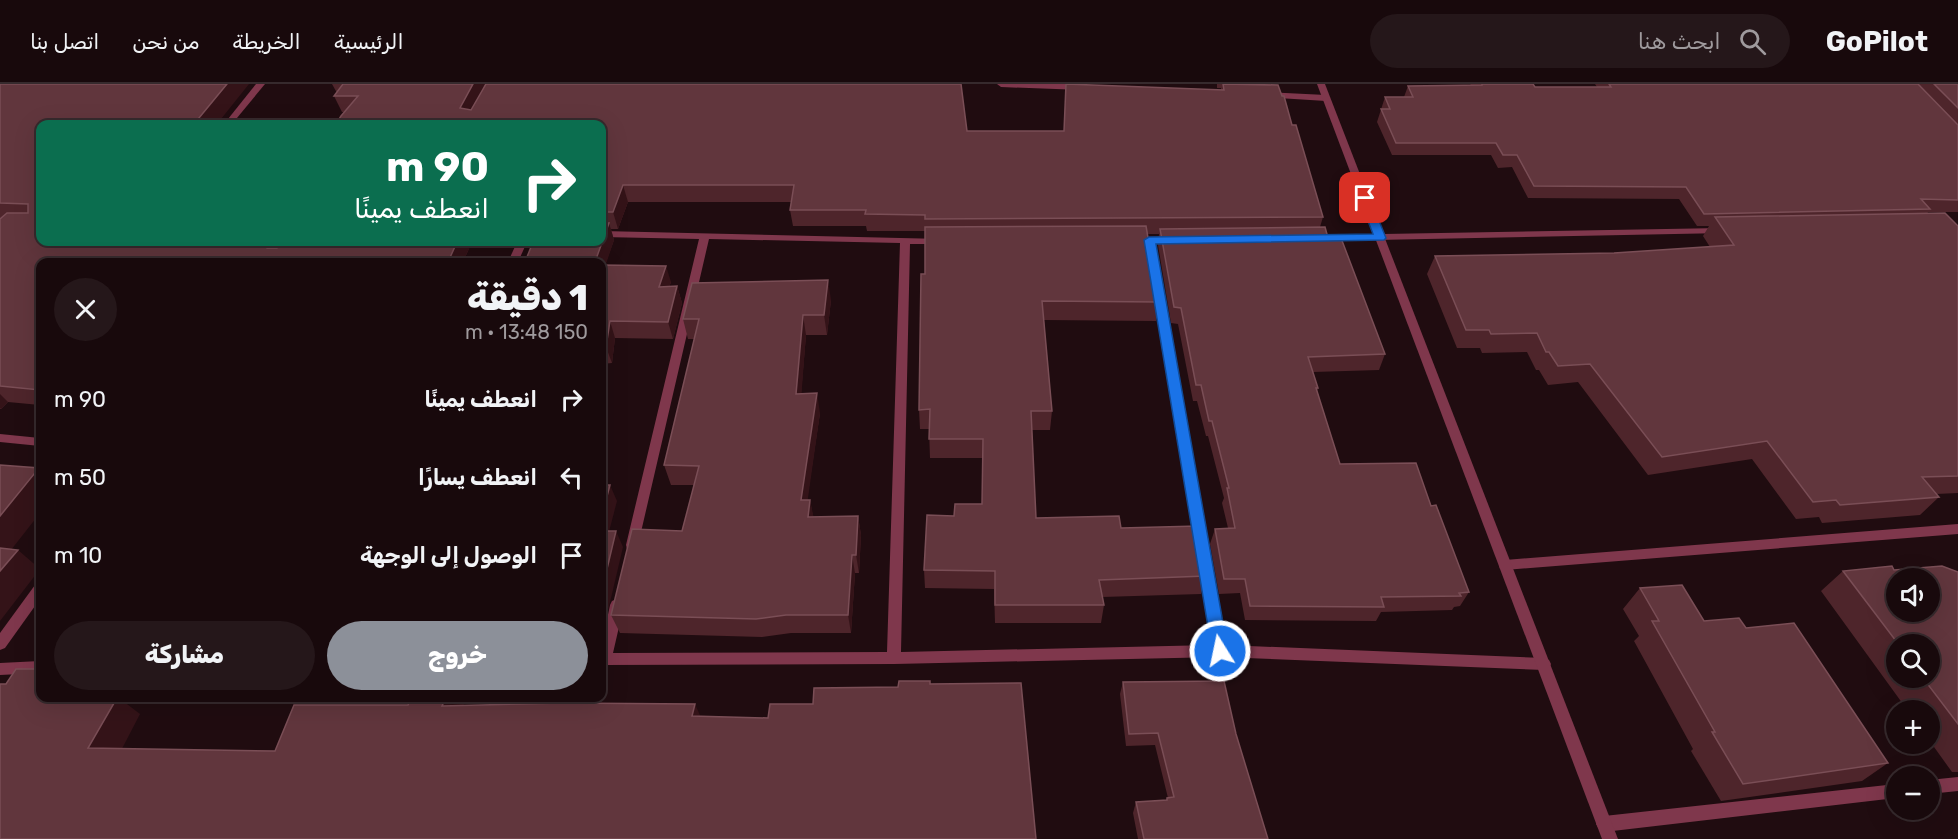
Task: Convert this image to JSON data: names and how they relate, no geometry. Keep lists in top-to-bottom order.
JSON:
{
  "page": {
    "header": "GoPilot",
    "search": "ابحث هنا",
    "nav": [
      "الرئيسية",
      "الخريطة",
      "من نحن",
      "اتصل بنا"
    ],
    "turn": ["90 m", "انعطف يمينًا"],
    "heading": ["1 دقيقة", "150 m · 13:48"],
    "list": [
      {
        "name": "انعطف يمينًا",
        "value": "90 m"
      },
      {
        "name": "انعطف يسارًا",
        "value": "50 m"
      },
      {
        "name": "الوصول إلى الوجهة",
        "value": "10 m"
      }
    ],
    "map_buttons": ["+", "−"],
    "buttons": ["خروج", "مشاركة"]
  }
}
